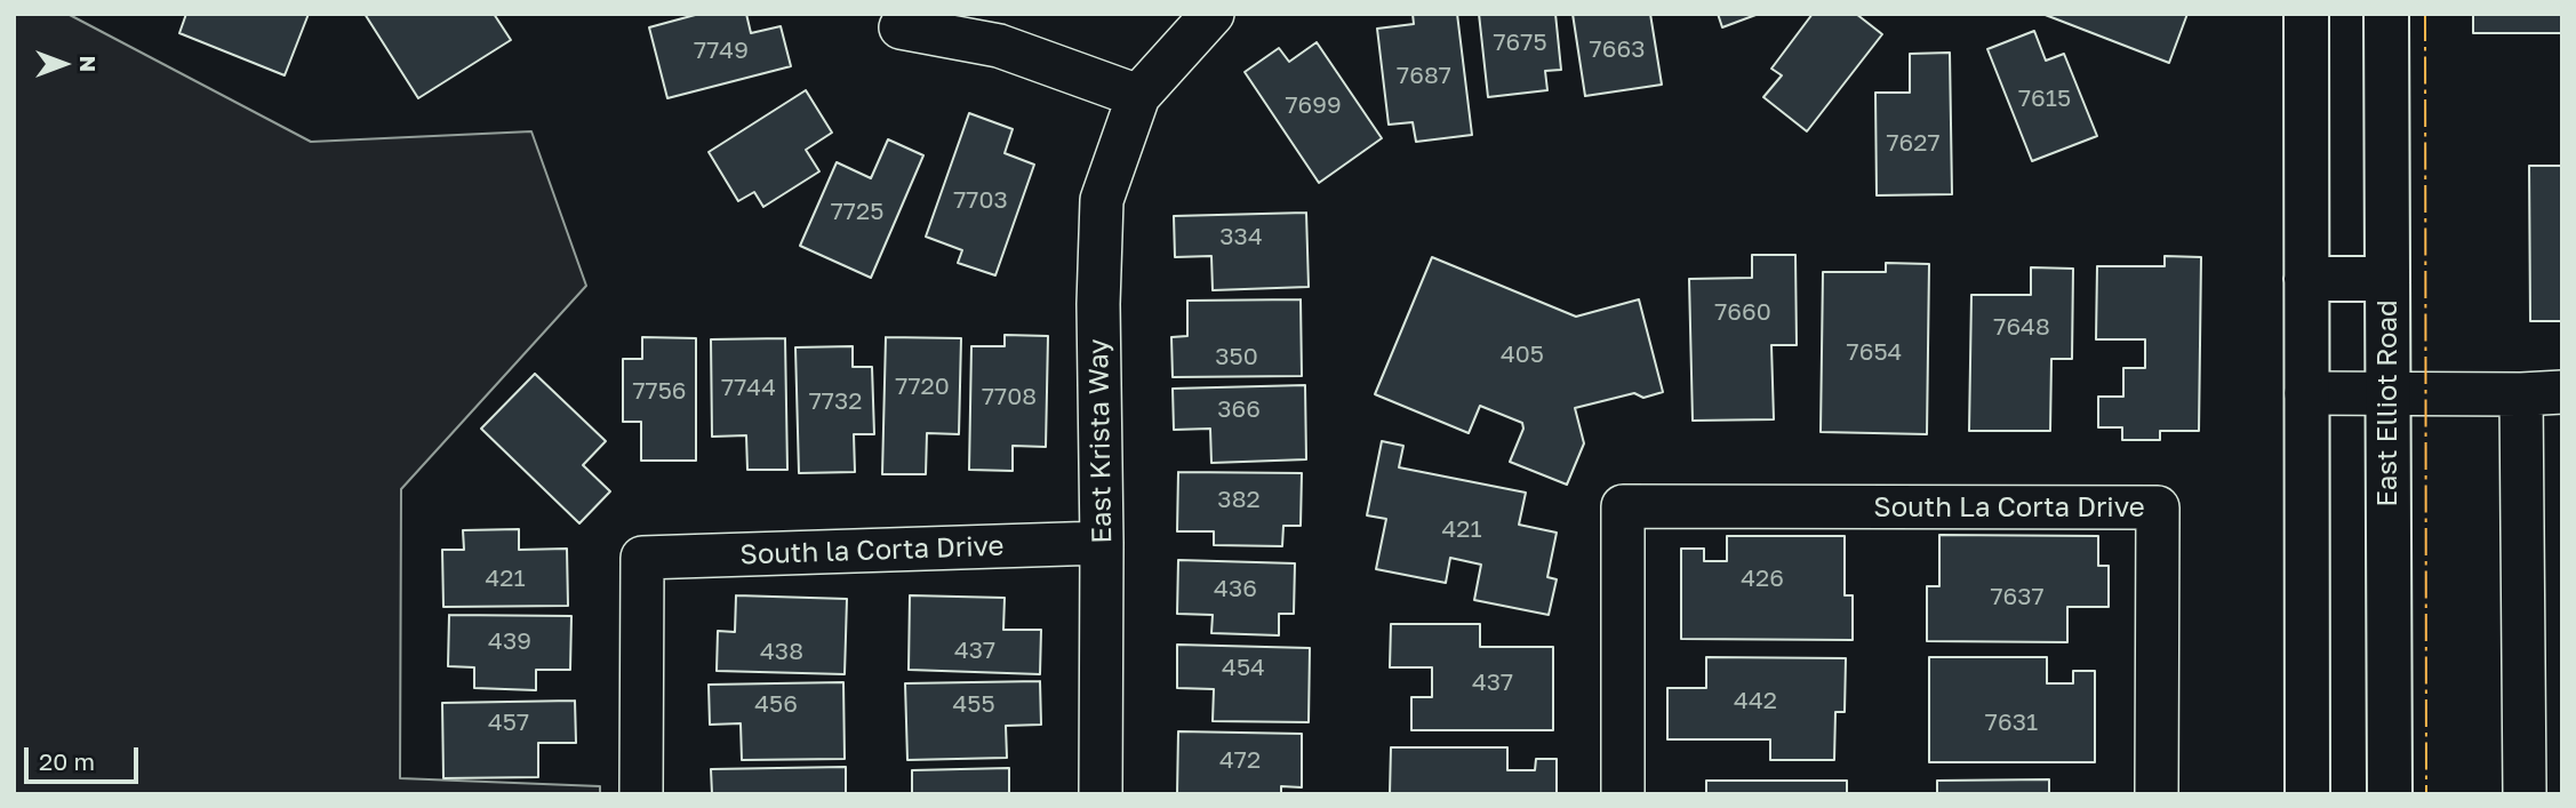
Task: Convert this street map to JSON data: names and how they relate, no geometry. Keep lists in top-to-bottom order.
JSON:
{
  "streets": {
    "main road": ["East Elliot Road"],
    "street": ["East Krista Way", "South La Corta Drive", "South la Corta Drive"]
  },
  "crossings": [
    ["East Krista Way", "South la Corta Drive"]
  ],
  "house_numbers": [
    "7675",
    "7663",
    "7749",
    "7687",
    "7615",
    "7699",
    "7627",
    "7703",
    "7725",
    "334",
    "7660",
    "7648",
    "7654",
    "405",
    "350",
    "7720",
    "7744",
    "7756",
    "7708",
    "7732",
    "366",
    "382",
    "421",
    "421",
    "426",
    "436",
    "7637",
    "439",
    "437",
    "438",
    "454",
    "437",
    "442",
    "456",
    "455",
    "457",
    "7631",
    "472"
  ],
  "scale_bar": "20 m",
  "north": "right"
}
